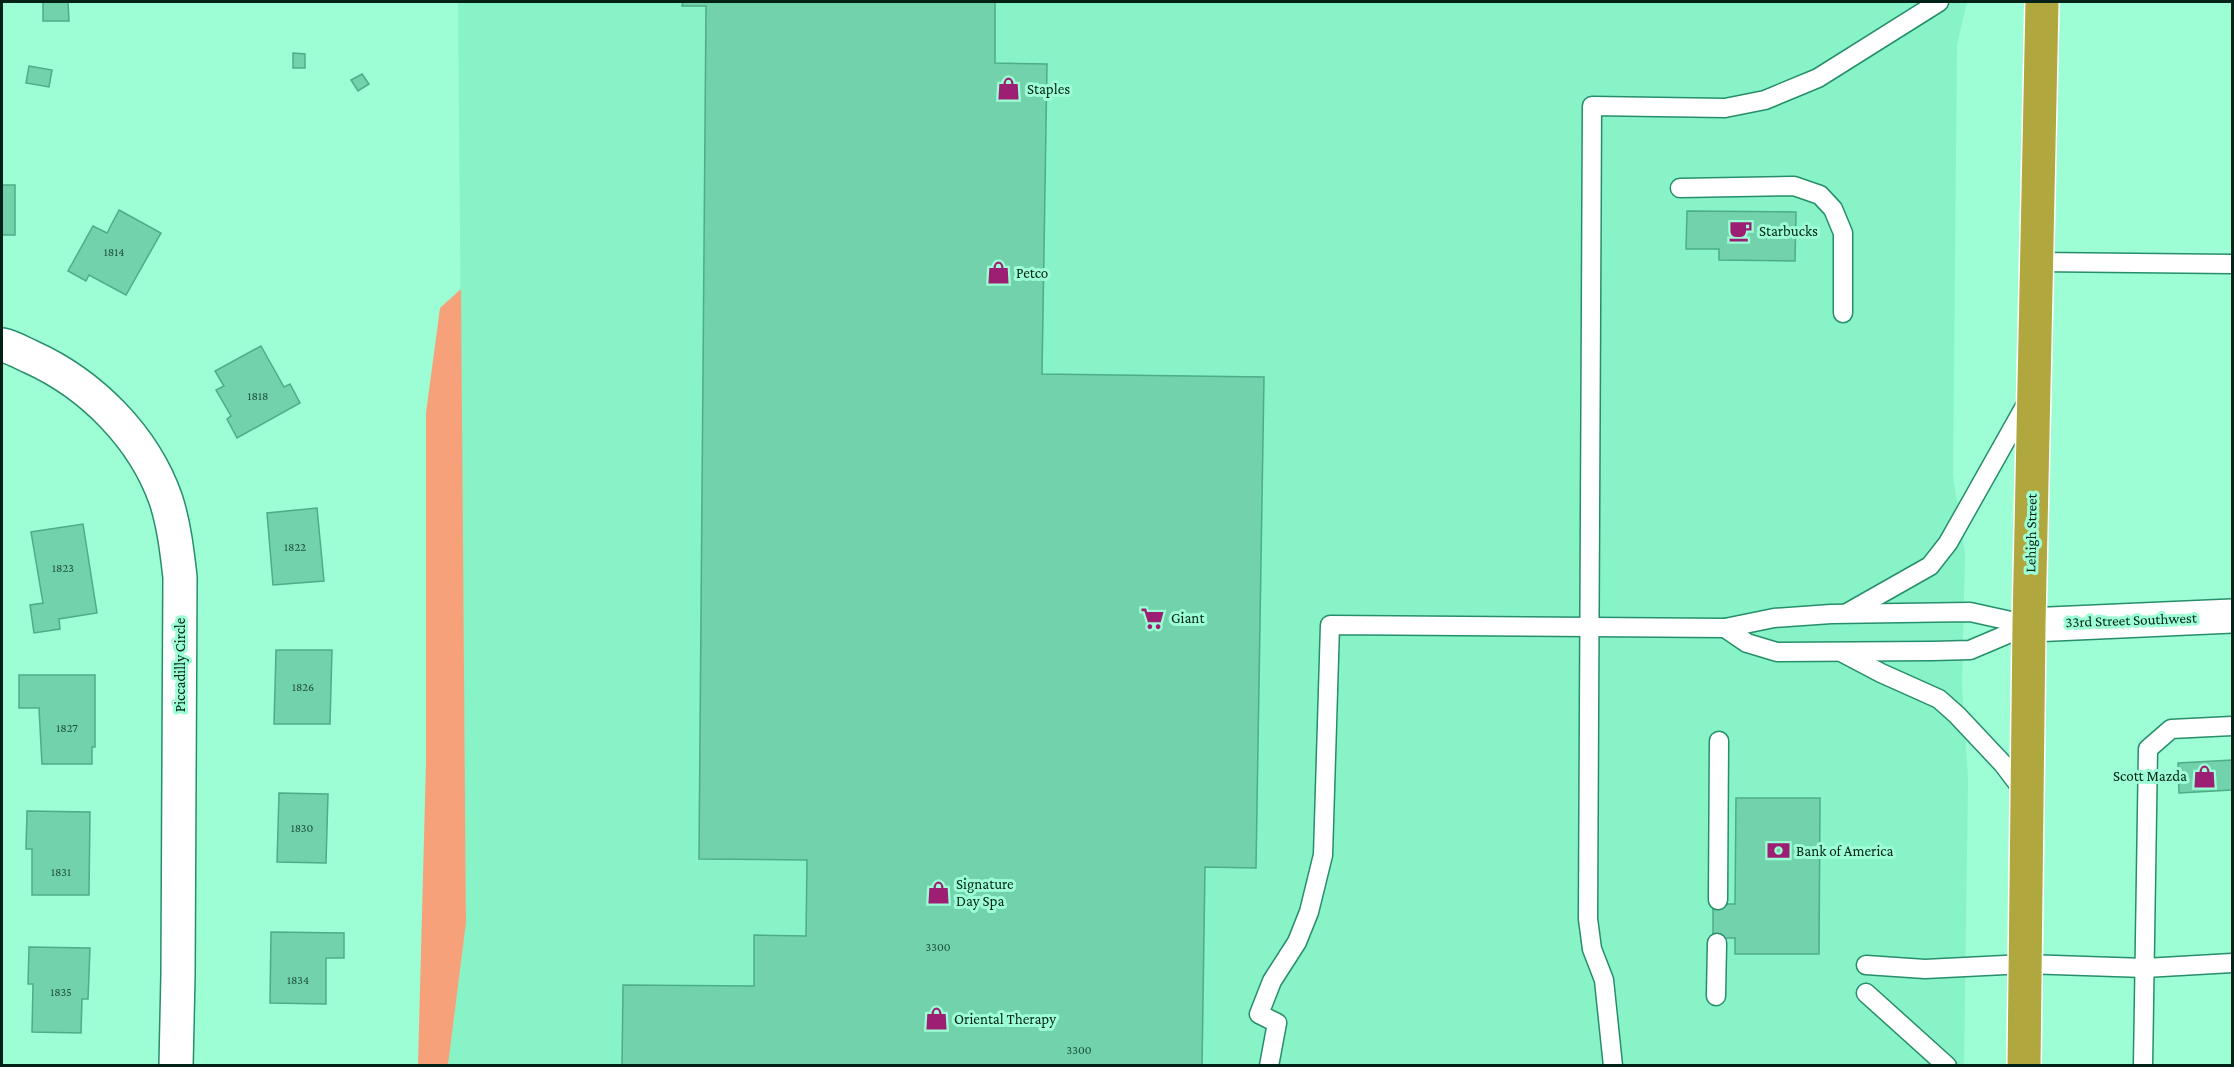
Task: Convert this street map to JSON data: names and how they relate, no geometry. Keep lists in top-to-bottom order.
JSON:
{
  "streets": {
    "highway": ["Lehigh Street"],
    "street": ["33rd Street Southwest", "Piccadilly Circle"]
  },
  "crossings": [
    ["Lehigh Street", "33rd Street Southwest"]
  ],
  "places": {
    "shop": [
      "Staples",
      "Petco",
      "Scott Mazda",
      "Signature Day Spa",
      "Oriental Therapy"
    ],
    "cafe": ["Starbucks"],
    "supermarket": ["Giant"],
    "bank": ["Bank of America"]
  },
  "house_numbers": [
    "1814",
    "1818",
    "1822",
    "1823",
    "1826",
    "1827",
    "1830",
    "1831",
    "3300",
    "1834",
    "1835",
    "3300"
  ]
}
